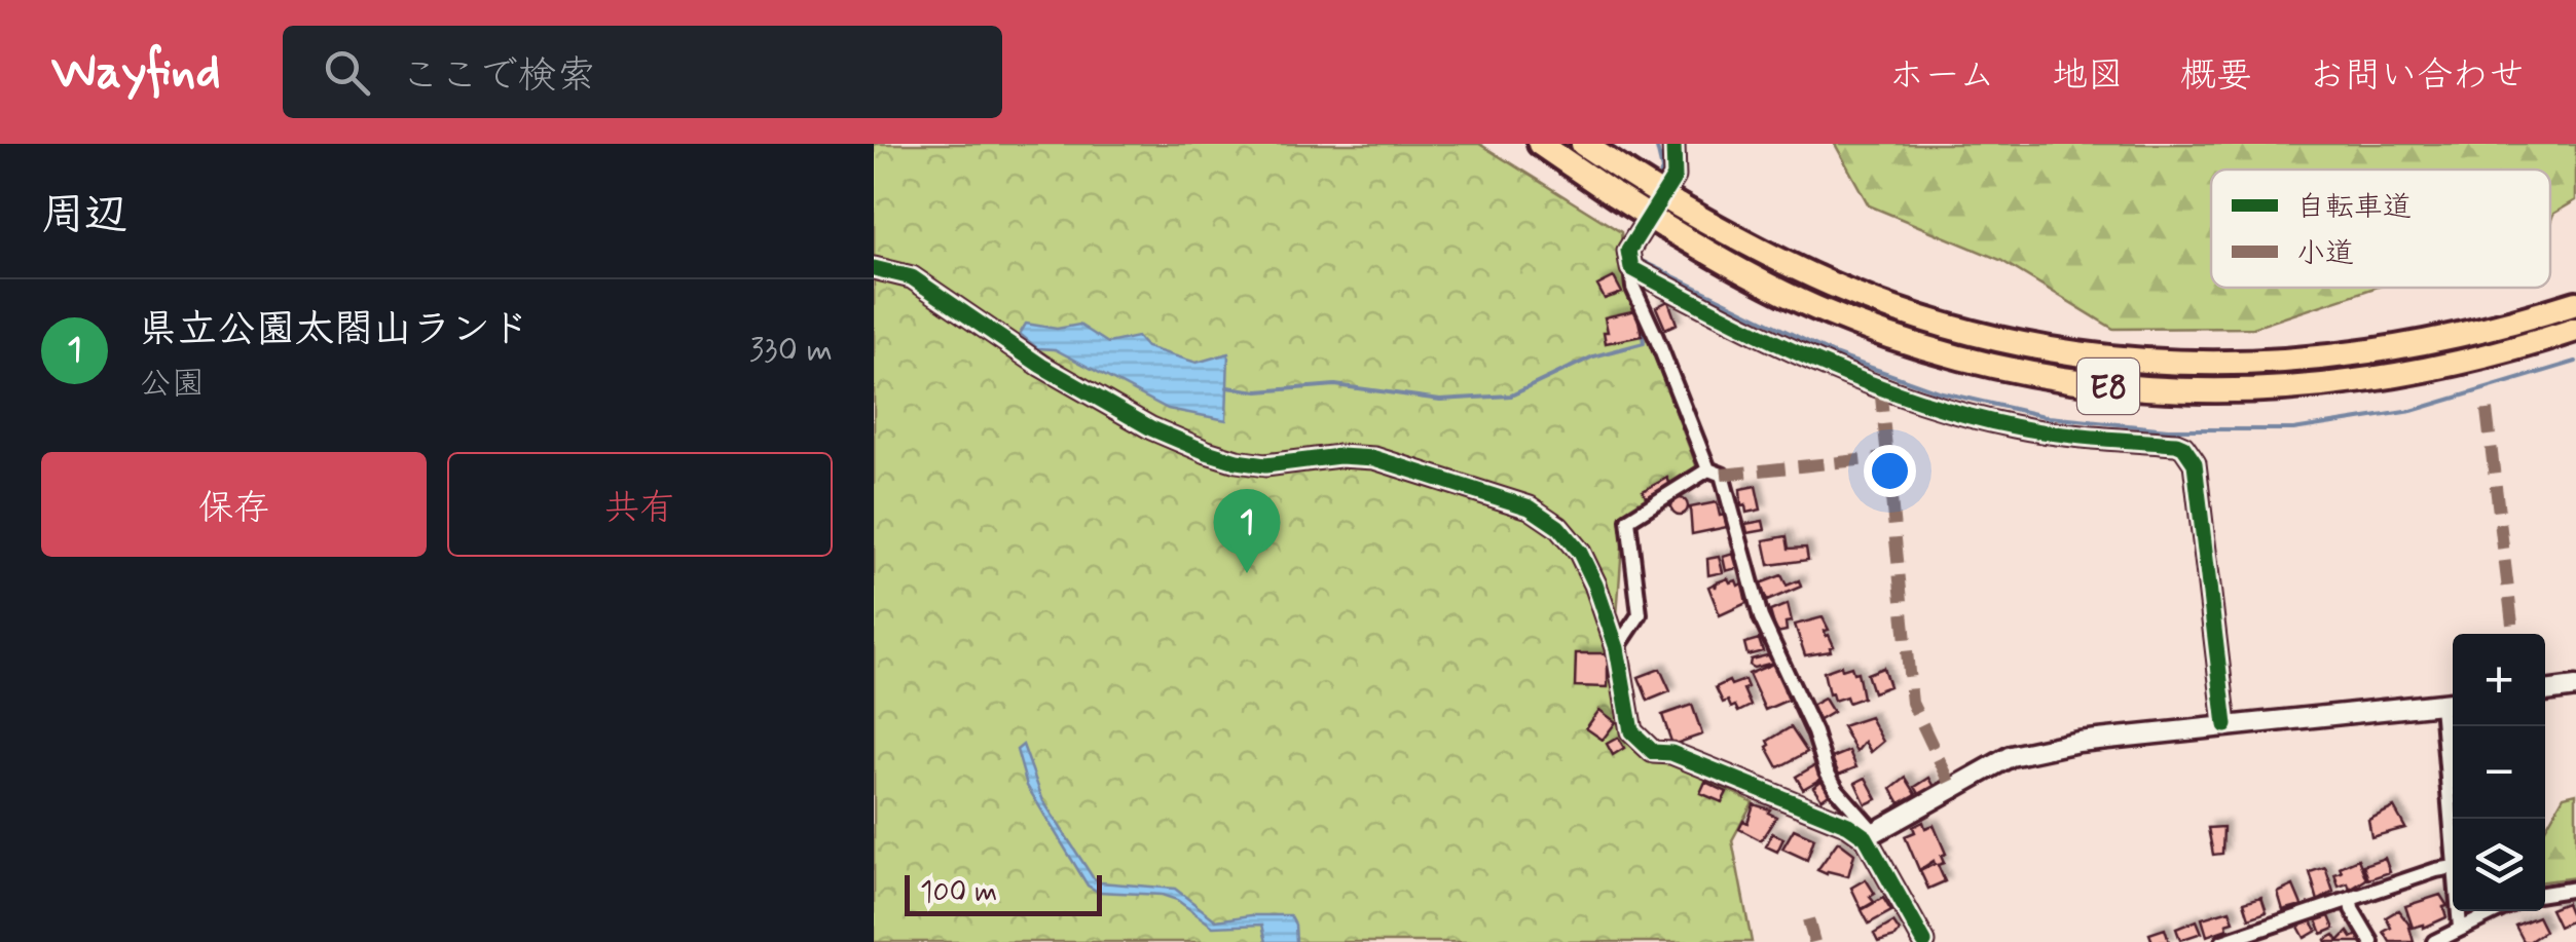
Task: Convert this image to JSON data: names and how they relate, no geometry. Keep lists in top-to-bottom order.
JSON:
{
  "streets": {
    "highway": ["E8"]
  },
  "legend": ["自転車道", "小道"],
  "scale_bar": "100 m",
  "page": {
    "header": "Wayfind",
    "search": "ここで検索",
    "nav": [
      "ホーム",
      "地図",
      "概要",
      "お問い合わせ"
    ],
    "heading": "周辺",
    "list": [
      {
        "mark": "1",
        "name": "県立公園太閤山ランド",
        "note": "公園",
        "value": "330 m"
      }
    ],
    "buttons": ["保存", "共有"],
    "pins": "1",
    "map_buttons": ["+", "−"],
    "scale": "100 m"
  }
}
